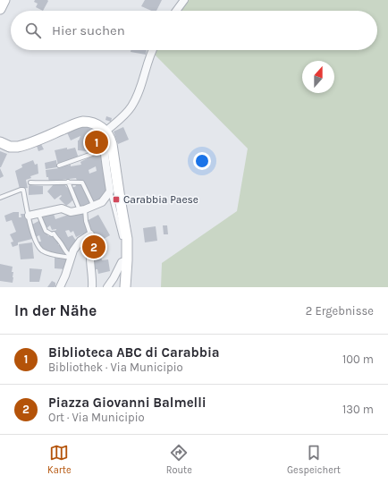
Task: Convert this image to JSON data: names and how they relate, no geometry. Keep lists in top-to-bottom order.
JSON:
{
  "places": {
    "transit": ["Carabbia Paese"]
  },
  "north": "top",
  "page": {
    "search": "Hier suchen",
    "pins": ["1", "2"],
    "heading": ["In der Nähe", "2 Ergebnisse"],
    "list": [
      {
        "mark": "1",
        "name": "Biblioteca ABC di Carabbia",
        "note": "Bibliothek · Via Municipio",
        "value": "100 m"
      },
      {
        "mark": "2",
        "name": "Piazza Giovanni Balmelli",
        "note": "Ort · Via Municipio",
        "value": "130 m"
      }
    ],
    "nav": ["Karte", "Route", "Gespeichert"]
  }
}
